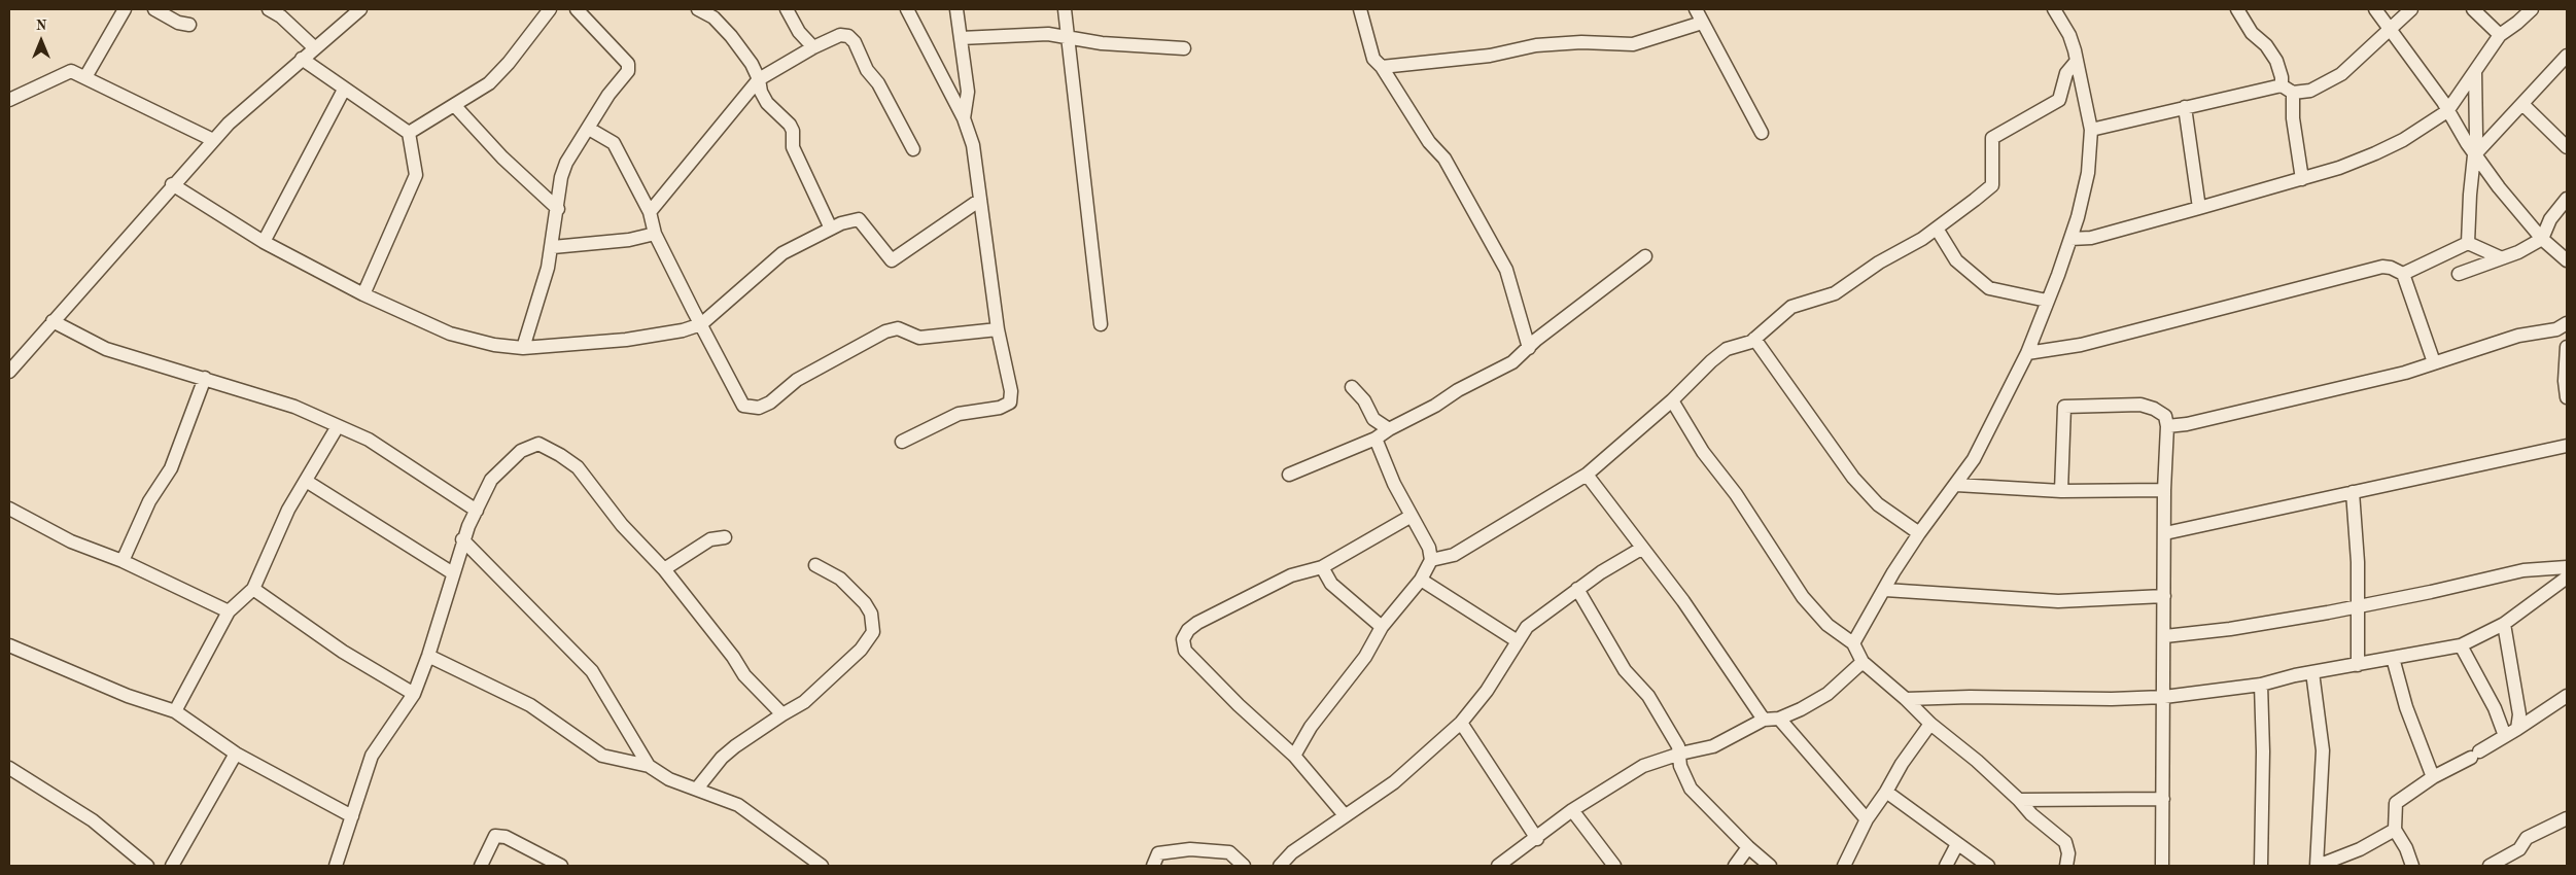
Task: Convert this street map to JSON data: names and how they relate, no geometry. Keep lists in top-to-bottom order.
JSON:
{
  "north": "top"
}
